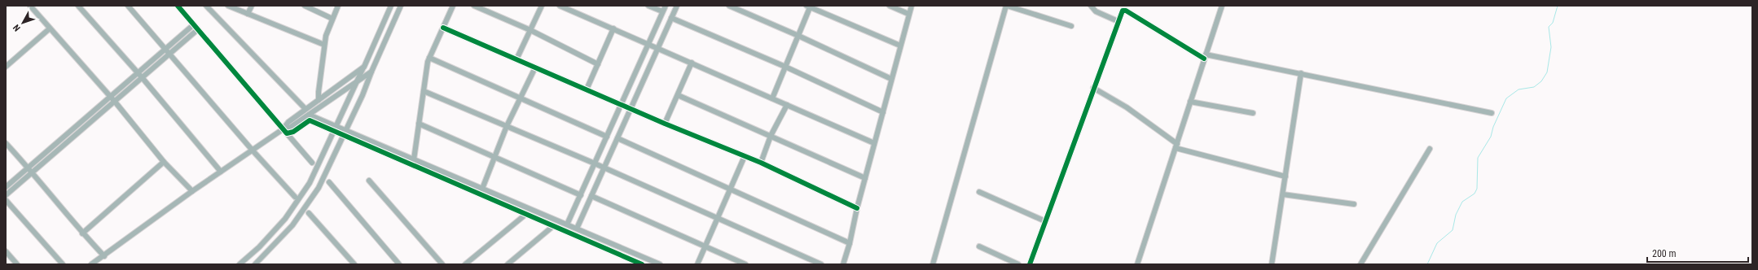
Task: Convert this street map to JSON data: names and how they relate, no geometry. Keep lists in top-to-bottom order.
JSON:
{
  "scale_bar": "200 m",
  "north": "bottom left"
}
